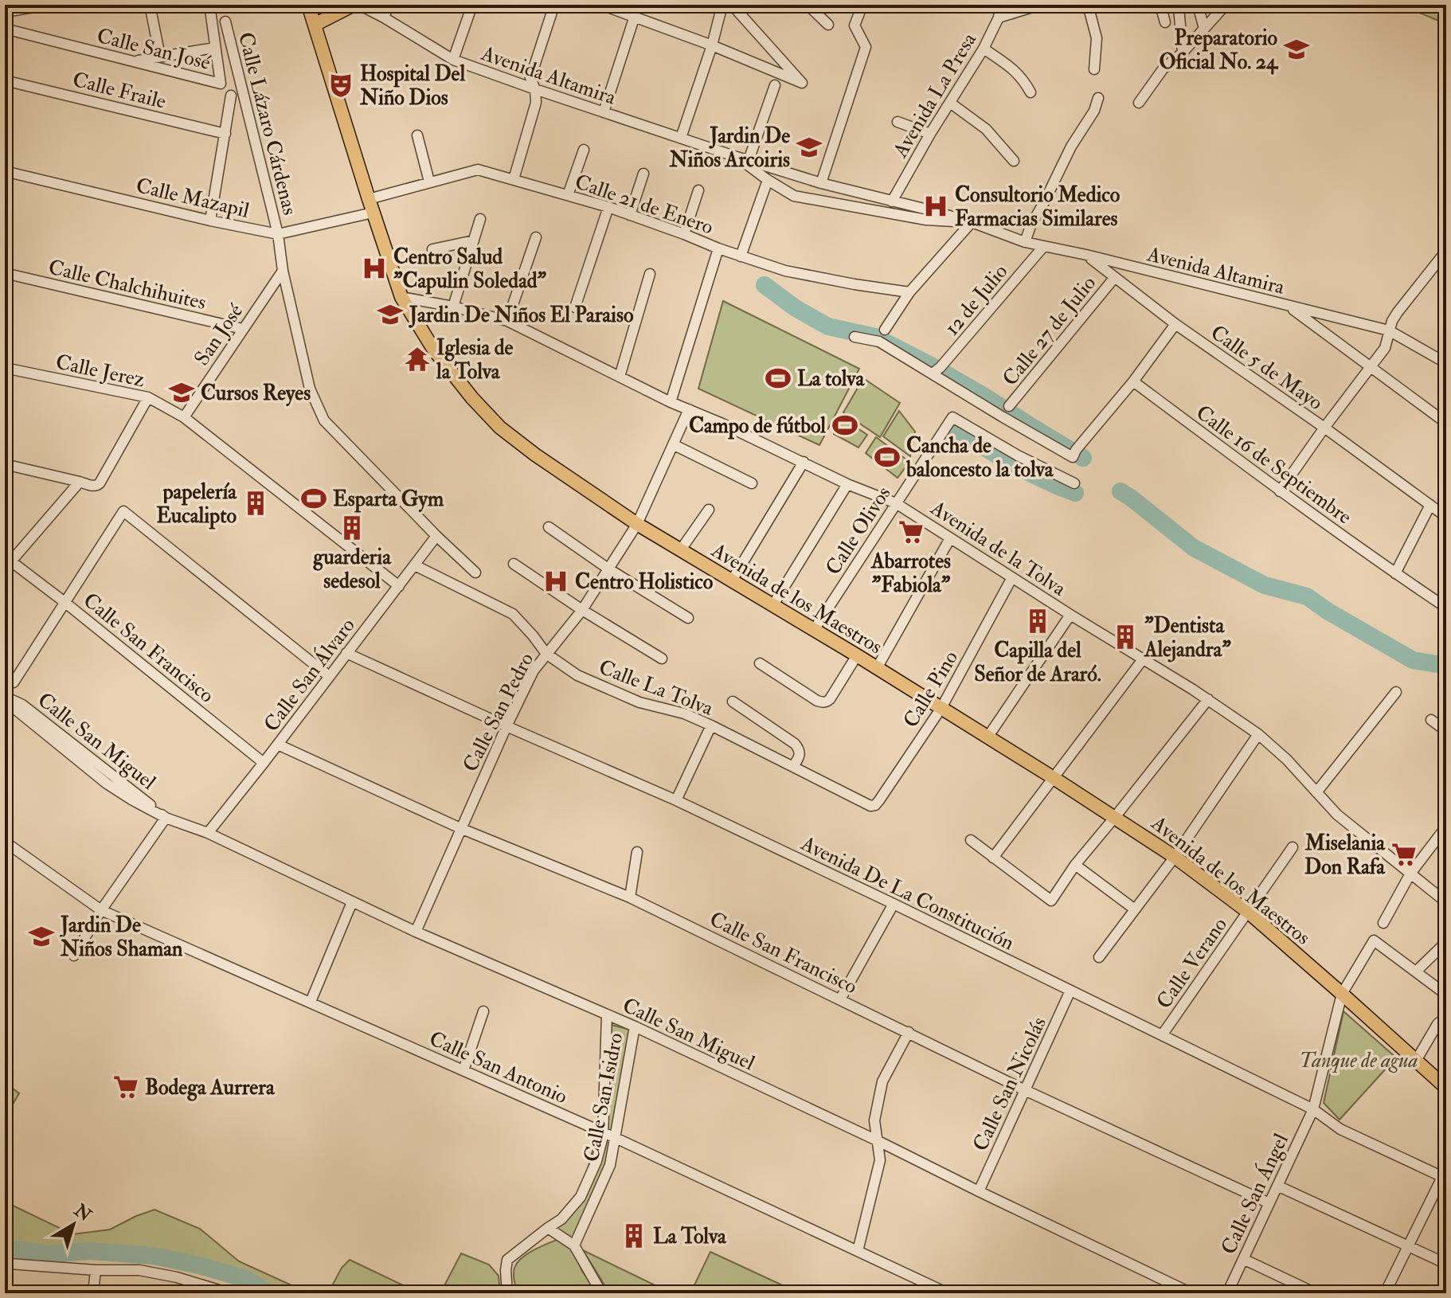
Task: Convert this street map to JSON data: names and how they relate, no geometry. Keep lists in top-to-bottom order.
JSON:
{
  "streets": {
    "main road": ["Avenida de los Maestros"],
    "street": [
      "Calle San José",
      "Avenida Altamira",
      "Calle Fraile",
      "Avenida La Presa",
      "Calle Lázaro Cárdenas",
      "Calle Mazapil",
      "Calle 21 de Enero",
      "Calle Chalchihuites",
      "12 de Julio",
      "Calle 27 de Julio",
      "San José",
      "Calle 5 de Mayo",
      "Calle Jerez",
      "Calle 16 de Septiembre",
      "Calle Olivos",
      "Avenida de la Tolva",
      "Calle San Francisco",
      "Calle San Álvaro",
      "Calle La Tolva",
      "Calle Pino",
      "Calle San Pedro",
      "Calle San Miguel",
      "Avenida De La Constitución",
      "Calle Verano",
      "Calle San Antonio",
      "Calle San Nicolás",
      "Calle San Isidro",
      "Calle San Ángel"
    ]
  },
  "crossings": [
    ["Calle San José", "Calle Lázaro Cárdenas"],
    ["Avenida Altamira", "Avenida La Presa"],
    ["Avenida Altamira", "12 de Julio"],
    ["Avenida Altamira", "Calle 5 de Mayo"],
    ["Calle Lázaro Cárdenas", "Calle Mazapil"],
    ["Calle Lázaro Cárdenas", "San José"],
    ["Calle Lázaro Cárdenas", "Calle San Álvaro"],
    ["Calle Mazapil", "Avenida de los Maestros"],
    ["Calle 21 de Enero", "Avenida de los Maestros"],
    ["Calle Chalchihuites", "San José"],
    ["Calle 27 de Julio", "Calle 5 de Mayo"],
    ["San José", "Calle Jerez"],
    ["Calle Jerez", "Calle San Álvaro"],
    ["Calle Olivos", "Avenida de la Tolva"],
    ["Calle Olivos", "Avenida de los Maestros"],
    ["Avenida de la Tolva", "Avenida de los Maestros"],
    ["Avenida de la Tolva", "Calle Pino"],
    ["Avenida de la Tolva", "Calle San Pedro"],
    ["Avenida de los Maestros", "Calle Pino"],
    ["Avenida de los Maestros", "Calle San Pedro"],
    ["Avenida de los Maestros", "Calle Verano"],
    ["Avenida de los Maestros", "Calle San Ángel"],
    ["Calle San Francisco", "Calle San Álvaro"],
    ["Calle San Francisco", "Calle San Pedro"],
    ["Calle San Francisco", "Calle San Nicolás"],
    ["Calle San Francisco", "Calle San Ángel"],
    ["Calle San Álvaro", "Calle La Tolva"],
    ["Calle San Álvaro", "Calle San Miguel"],
    ["Calle San Álvaro", "Avenida De La Constitución"],
    ["Calle La Tolva", "Calle Pino"],
    ["Calle La Tolva", "Calle San Pedro"],
    ["Calle San Pedro", "Calle San Miguel"],
    ["Calle San Pedro", "Avenida De La Constitución"],
    ["Calle San Miguel", "Calle San Nicolás"],
    ["Calle San Miguel", "Calle San Isidro"],
    ["Avenida De La Constitución", "Calle Verano"],
    ["Avenida De La Constitución", "Calle San Nicolás"],
    ["Avenida De La Constitución", "Calle San Ángel"],
    ["Calle San Antonio", "Calle San Isidro"]
  ],
  "parks": ["Tanque de agua"],
  "places": {
    "school or university": [
      "Preparatorio Oficial No. 24",
      "Jardin De Niños Arcoiris",
      "Jardin De Niños El Paraiso",
      "Cursos Reyes",
      "Jardin De Niños Shaman"
    ],
    "theatre": ["Hospital Del Niño Dios"],
    "hospital": ["Consultorio Medico Farmacias Similares", "Centro Salud \"Capulin Soledad\"", "Centro Holistico"],
    "temple": ["Iglesia de la Tolva"],
    "sports": [
      "La tolva",
      "Campo de fútbol",
      "Cancha de baloncesto la tolva",
      "Esparta Gym"
    ],
    "building": [
      "papelería Eucalipto",
      "guarderia sedesol",
      "Capilla del Señor de Araró.",
      "\"Dentista Alejandra\"",
      "La Tolva"
    ],
    "supermarket": ["Abarrotes \"Fabiola\"", "Miselania Don Rafa", "Bodega Aurrera"]
  },
  "north": "top right"
}
